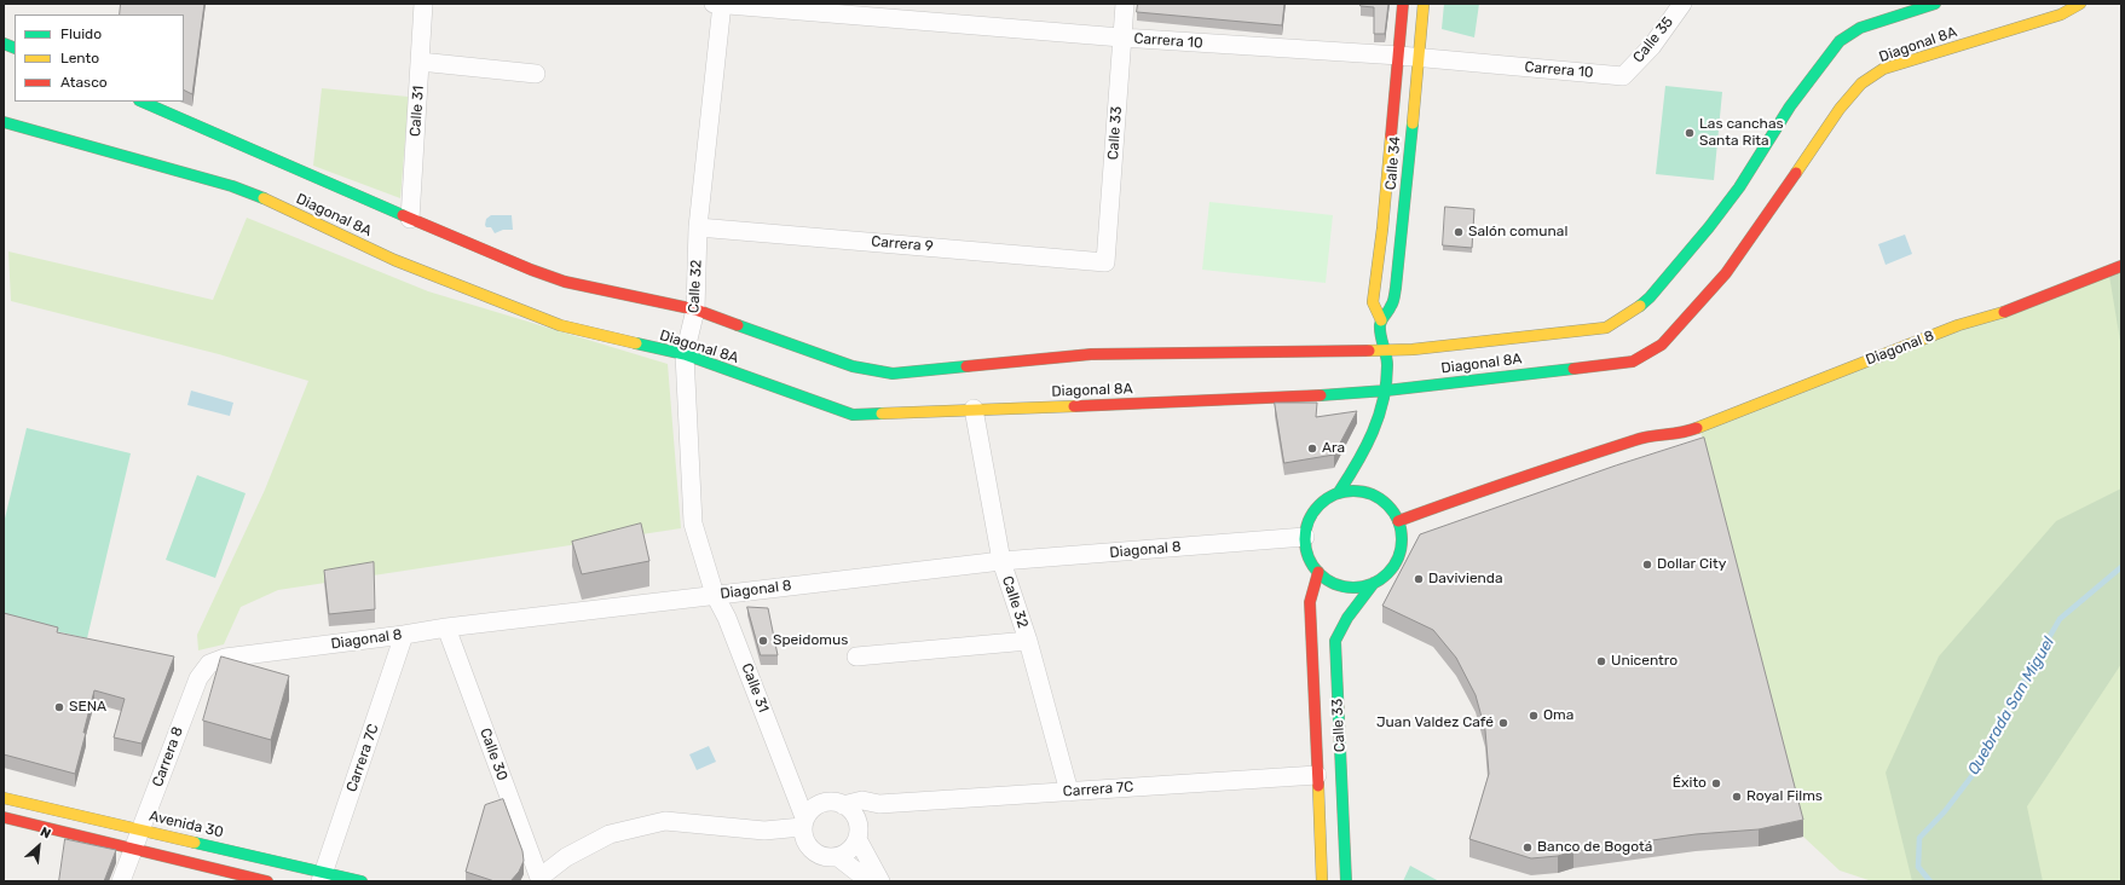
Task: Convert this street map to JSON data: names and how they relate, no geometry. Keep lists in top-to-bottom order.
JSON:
{
  "streets": {
    "street": [
      "Calle 35",
      "Carrera 10",
      "Diagonal 8A",
      "Calle 31",
      "Calle 33",
      "Calle 34",
      "Carrera 9",
      "Calle 32",
      "Diagonal 8",
      "Calle 30",
      "Carrera 8",
      "Carrera 7C",
      "Avenida 30"
    ]
  },
  "crossings": [
    ["Calle 35", "Carrera 10"],
    ["Carrera 10", "Calle 33"],
    ["Carrera 10", "Calle 34"],
    ["Carrera 10", "Calle 32"],
    ["Diagonal 8A", "Calle 31"],
    ["Diagonal 8A", "Calle 34"],
    ["Diagonal 8A", "Calle 32"],
    ["Calle 31", "Calle 32"],
    ["Calle 31", "Diagonal 8"],
    ["Calle 31", "Carrera 7C"],
    ["Calle 33", "Calle 34"],
    ["Calle 33", "Carrera 9"],
    ["Calle 33", "Diagonal 8"],
    ["Calle 33", "Carrera 7C"],
    ["Calle 34", "Diagonal 8"],
    ["Carrera 9", "Calle 32"],
    ["Calle 32", "Diagonal 8"],
    ["Calle 32", "Carrera 7C"],
    ["Diagonal 8", "Calle 30"],
    ["Diagonal 8", "Carrera 8"],
    ["Diagonal 8", "Carrera 7C"],
    ["Carrera 8", "Avenida 30"],
    ["Carrera 7C", "Avenida 30"]
  ],
  "water": ["Quebrada San Miguel"],
  "places": [
    "Las canchas Santa Rita",
    "Salón comunal",
    "Ara",
    "Dollar City",
    "Davivienda",
    "Speidomus",
    "Unicentro",
    "SENA",
    "Oma",
    "Juan Valdez Café",
    "Éxito",
    "Royal Films",
    "Banco de Bogotá"
  ],
  "legend": ["Fluido", "Lento", "Atasco"],
  "north": "top right"
}
